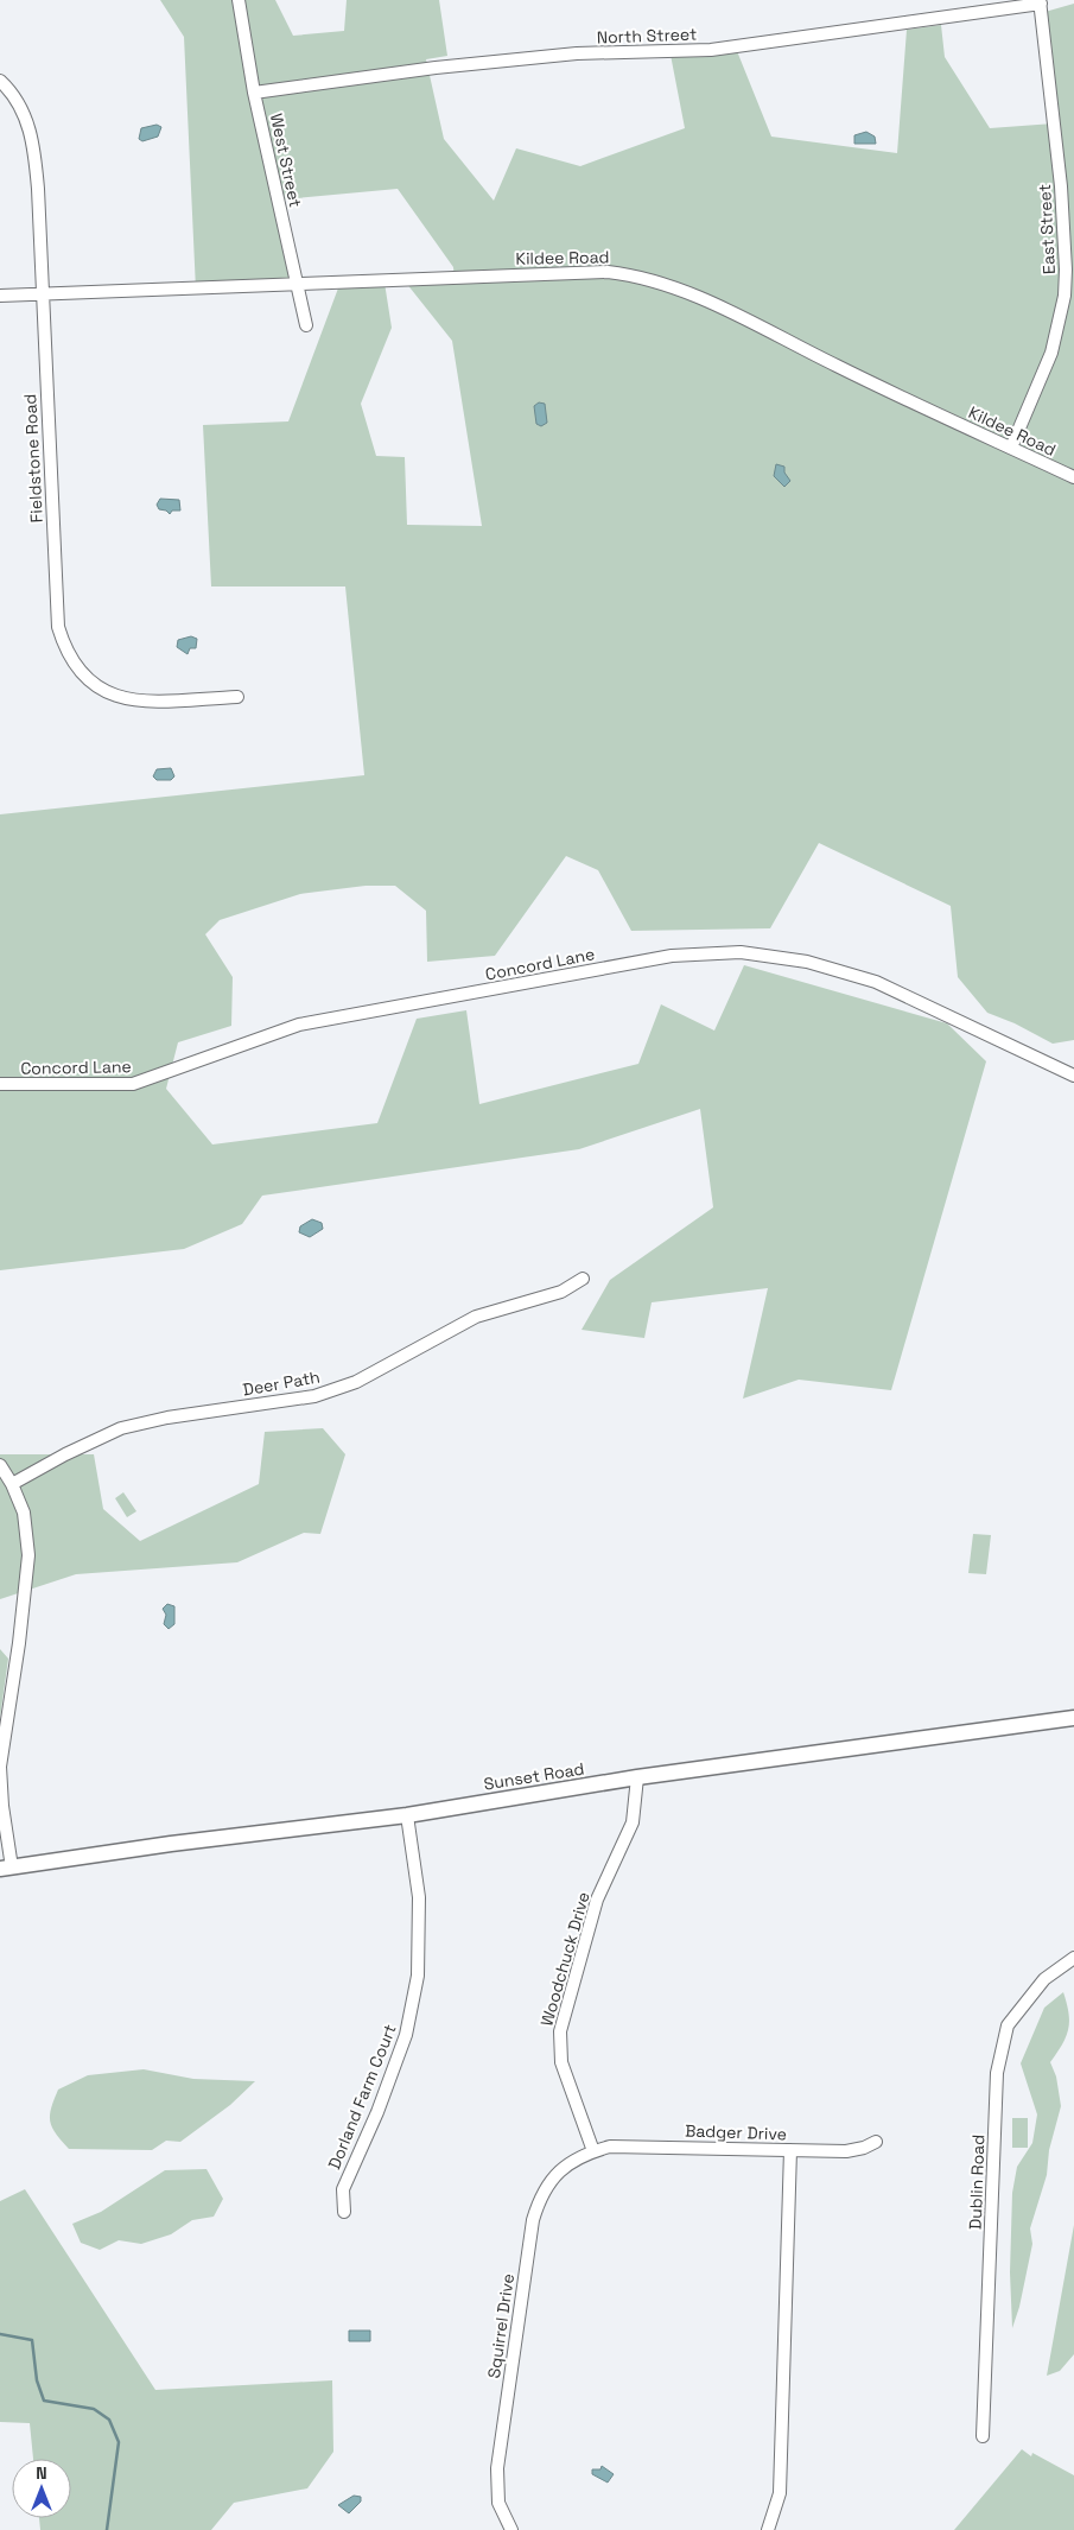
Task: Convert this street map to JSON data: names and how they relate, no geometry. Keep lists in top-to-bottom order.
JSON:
{
  "streets": {
    "street": [
      "North Street",
      "West Street",
      "East Street",
      "Kildee Road",
      "Fieldstone Road",
      "Concord Lane",
      "Deer Path",
      "Sunset Road",
      "Woodchuck Drive",
      "Dorland Farm Court",
      "Badger Drive",
      "Dublin Road",
      "Squirrel Drive"
    ]
  },
  "crossings": [
    ["North Street", "West Street"],
    ["North Street", "East Street"],
    ["West Street", "Kildee Road"],
    ["East Street", "Kildee Road"],
    ["Kildee Road", "Fieldstone Road"],
    ["Sunset Road", "Woodchuck Drive"],
    ["Sunset Road", "Dorland Farm Court"],
    ["Woodchuck Drive", "Badger Drive"],
    ["Woodchuck Drive", "Squirrel Drive"],
    ["Badger Drive", "Squirrel Drive"]
  ],
  "north": "top"
}
